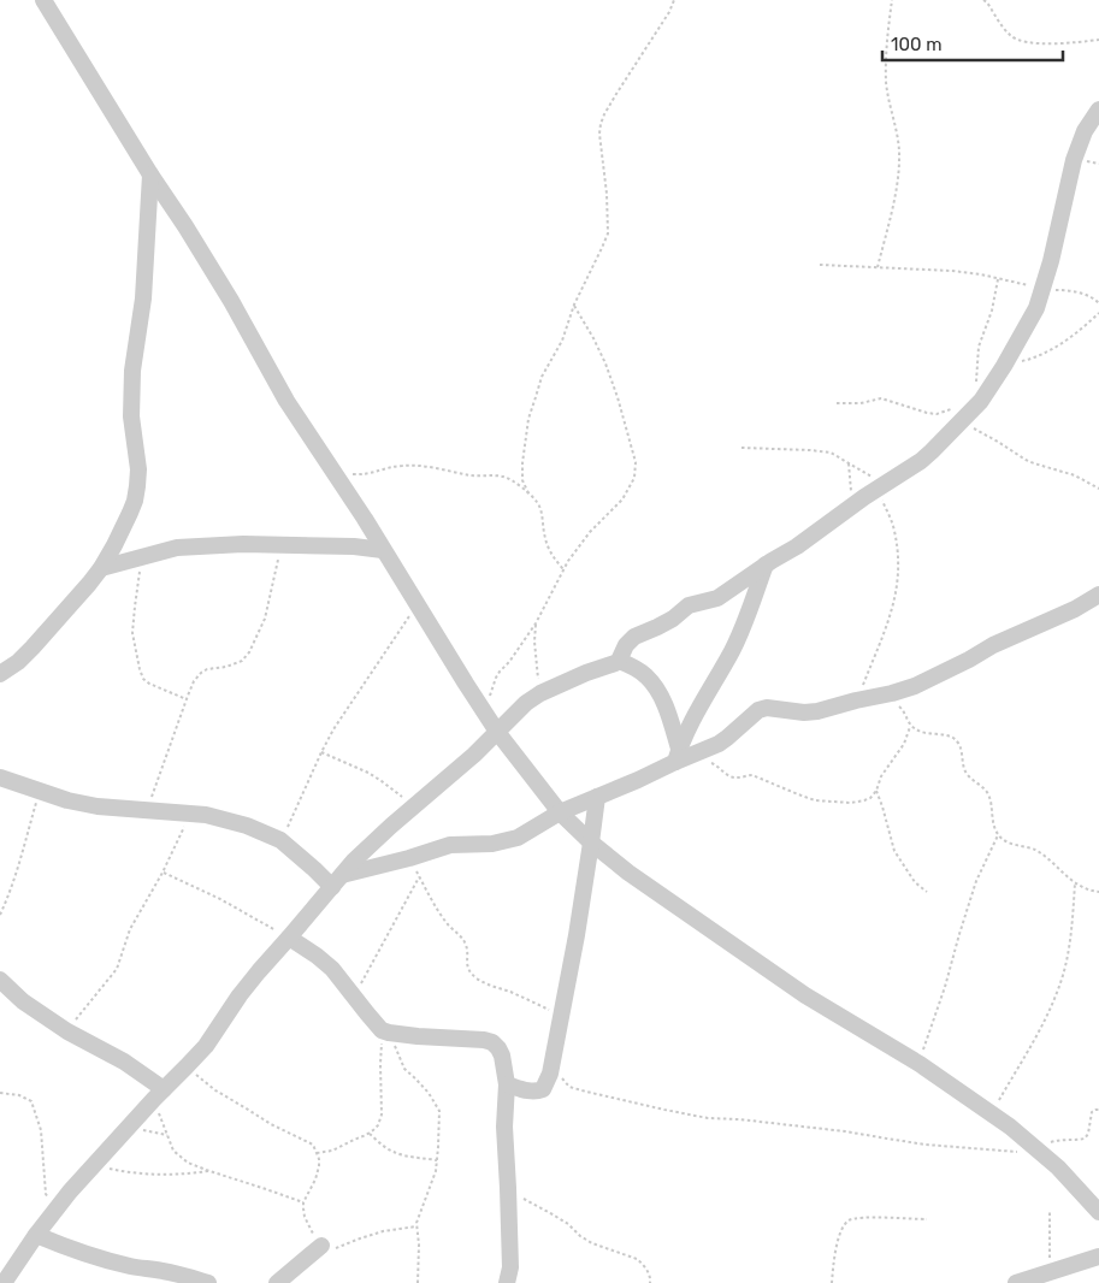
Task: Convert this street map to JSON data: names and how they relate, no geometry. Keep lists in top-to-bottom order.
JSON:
{
  "scale_bar": "100 m"
}
